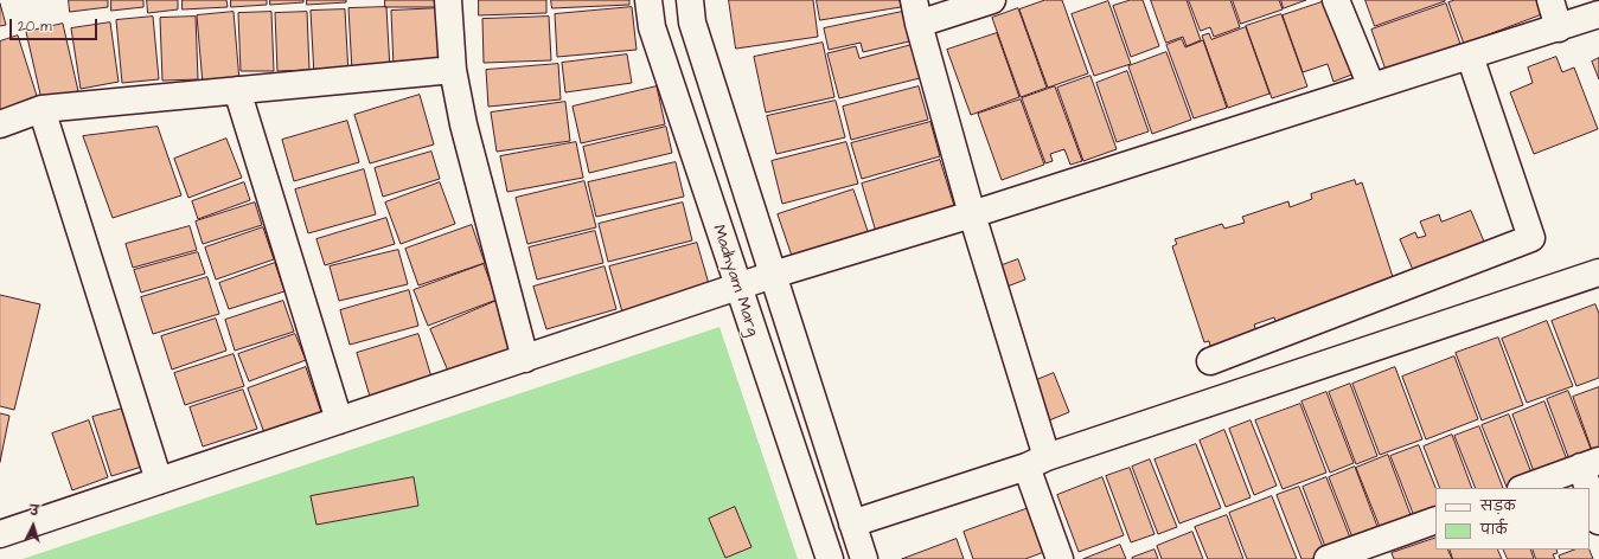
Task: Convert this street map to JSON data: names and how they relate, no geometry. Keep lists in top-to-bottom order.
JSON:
{
  "streets": {
    "street": ["Madhyam Marg"]
  },
  "legend": ["सड़क", "पार्क"],
  "scale_bar": "20 m",
  "north": "top"
}
